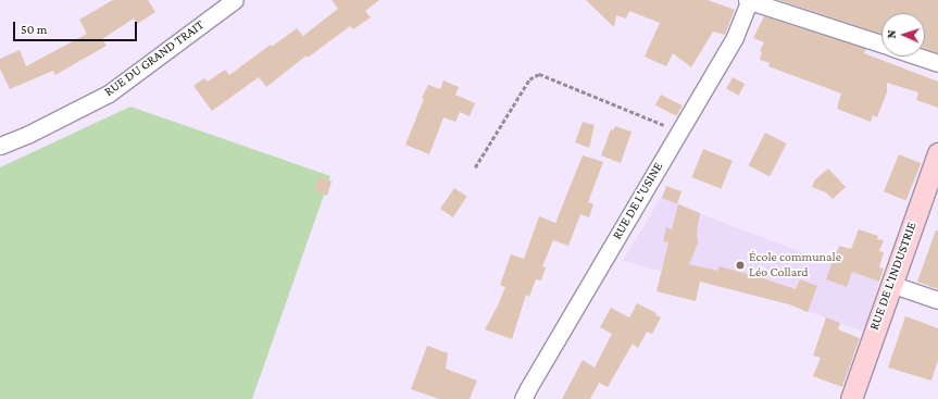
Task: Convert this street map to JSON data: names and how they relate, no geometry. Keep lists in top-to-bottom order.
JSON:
{
  "streets": {
    "main road": ["RUE DE L'INDUSTRIE"],
    "street": ["RUE DU GRAND TRAIT", "RUE DE L'USINE"]
  },
  "places": ["École communale Léo Collard"],
  "scale_bar": "50 m",
  "north": "left"
}
